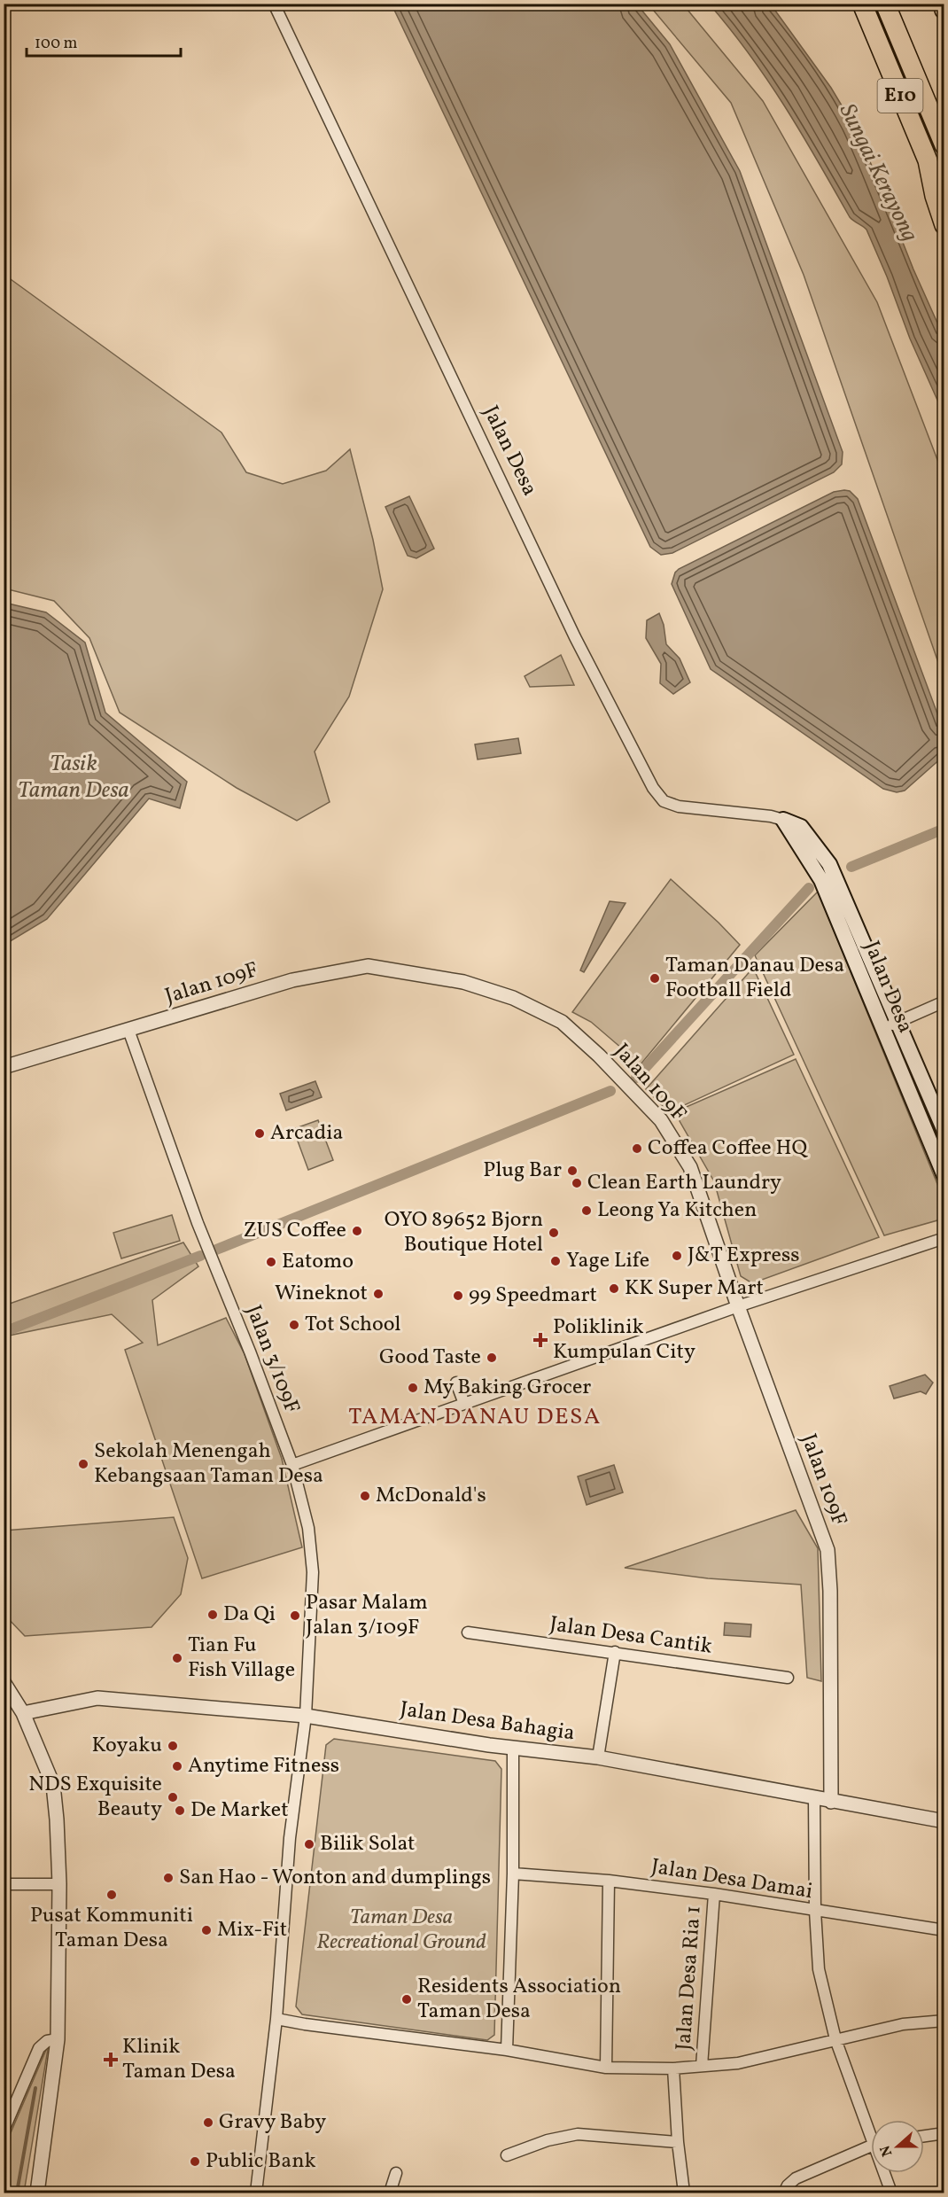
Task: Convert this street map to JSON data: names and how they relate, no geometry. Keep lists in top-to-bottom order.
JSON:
{
  "streets": {
    "highway": ["E10"],
    "main road": ["Jalan Desa"],
    "street": [
      "Jalan 109F",
      "Jalan 3/109F",
      "Jalan Desa Cantik",
      "Jalan Desa Bahagia",
      "Jalan Desa Damai",
      "Jalan Desa Ria 1"
    ]
  },
  "crossings": [
    ["Jalan 109F", "Jalan 3/109F"],
    ["Jalan 109F", "Jalan Desa Bahagia"],
    ["Jalan 3/109F", "Jalan Desa Bahagia"],
    ["Jalan Desa Damai", "Jalan Desa Ria 1"]
  ],
  "districts": ["TAMAN DANAU DESA"],
  "water": ["Sungai Kerayong", "Tasik Taman Desa"],
  "parks": ["Taman Desa Recreational Ground"],
  "places": {
    "other": [
      "Taman Danau Desa Football Field",
      "Arcadia",
      "Coffea Coffee HQ",
      "Plug Bar",
      "Clean Earth Laundry",
      "Leong Ya Kitchen",
      "ZUS Coffee",
      "OYO 89652 Bjorn Boutique Hotel",
      "J&T Express",
      "Yage Life",
      "Eatomo",
      "KK Super Mart",
      "Wineknot",
      "99 Speedmart",
      "Tot School",
      "Good Taste",
      "My Baking Grocer",
      "Sekolah Menengah Kebangsaan Taman Desa",
      "McDonald's",
      "Da Qi",
      "Pasar Malam Jalan 3/109F",
      "Tian Fu Fish Village",
      "Koyaku",
      "Anytime Fitness",
      "NDS Exquisite Beauty",
      "De Market",
      "Bilik Solat",
      "San Hao - Wonton and dumplings",
      "Pusat Kommuniti Taman Desa",
      "Mix-Fit",
      "Residents Association Taman Desa",
      "Gravy Baby",
      "Public Bank"
    ],
    "health": ["Poliklinik Kumpulan City", "Klinik Taman Desa"]
  },
  "scale_bar": "100 m",
  "north": "left"
}
